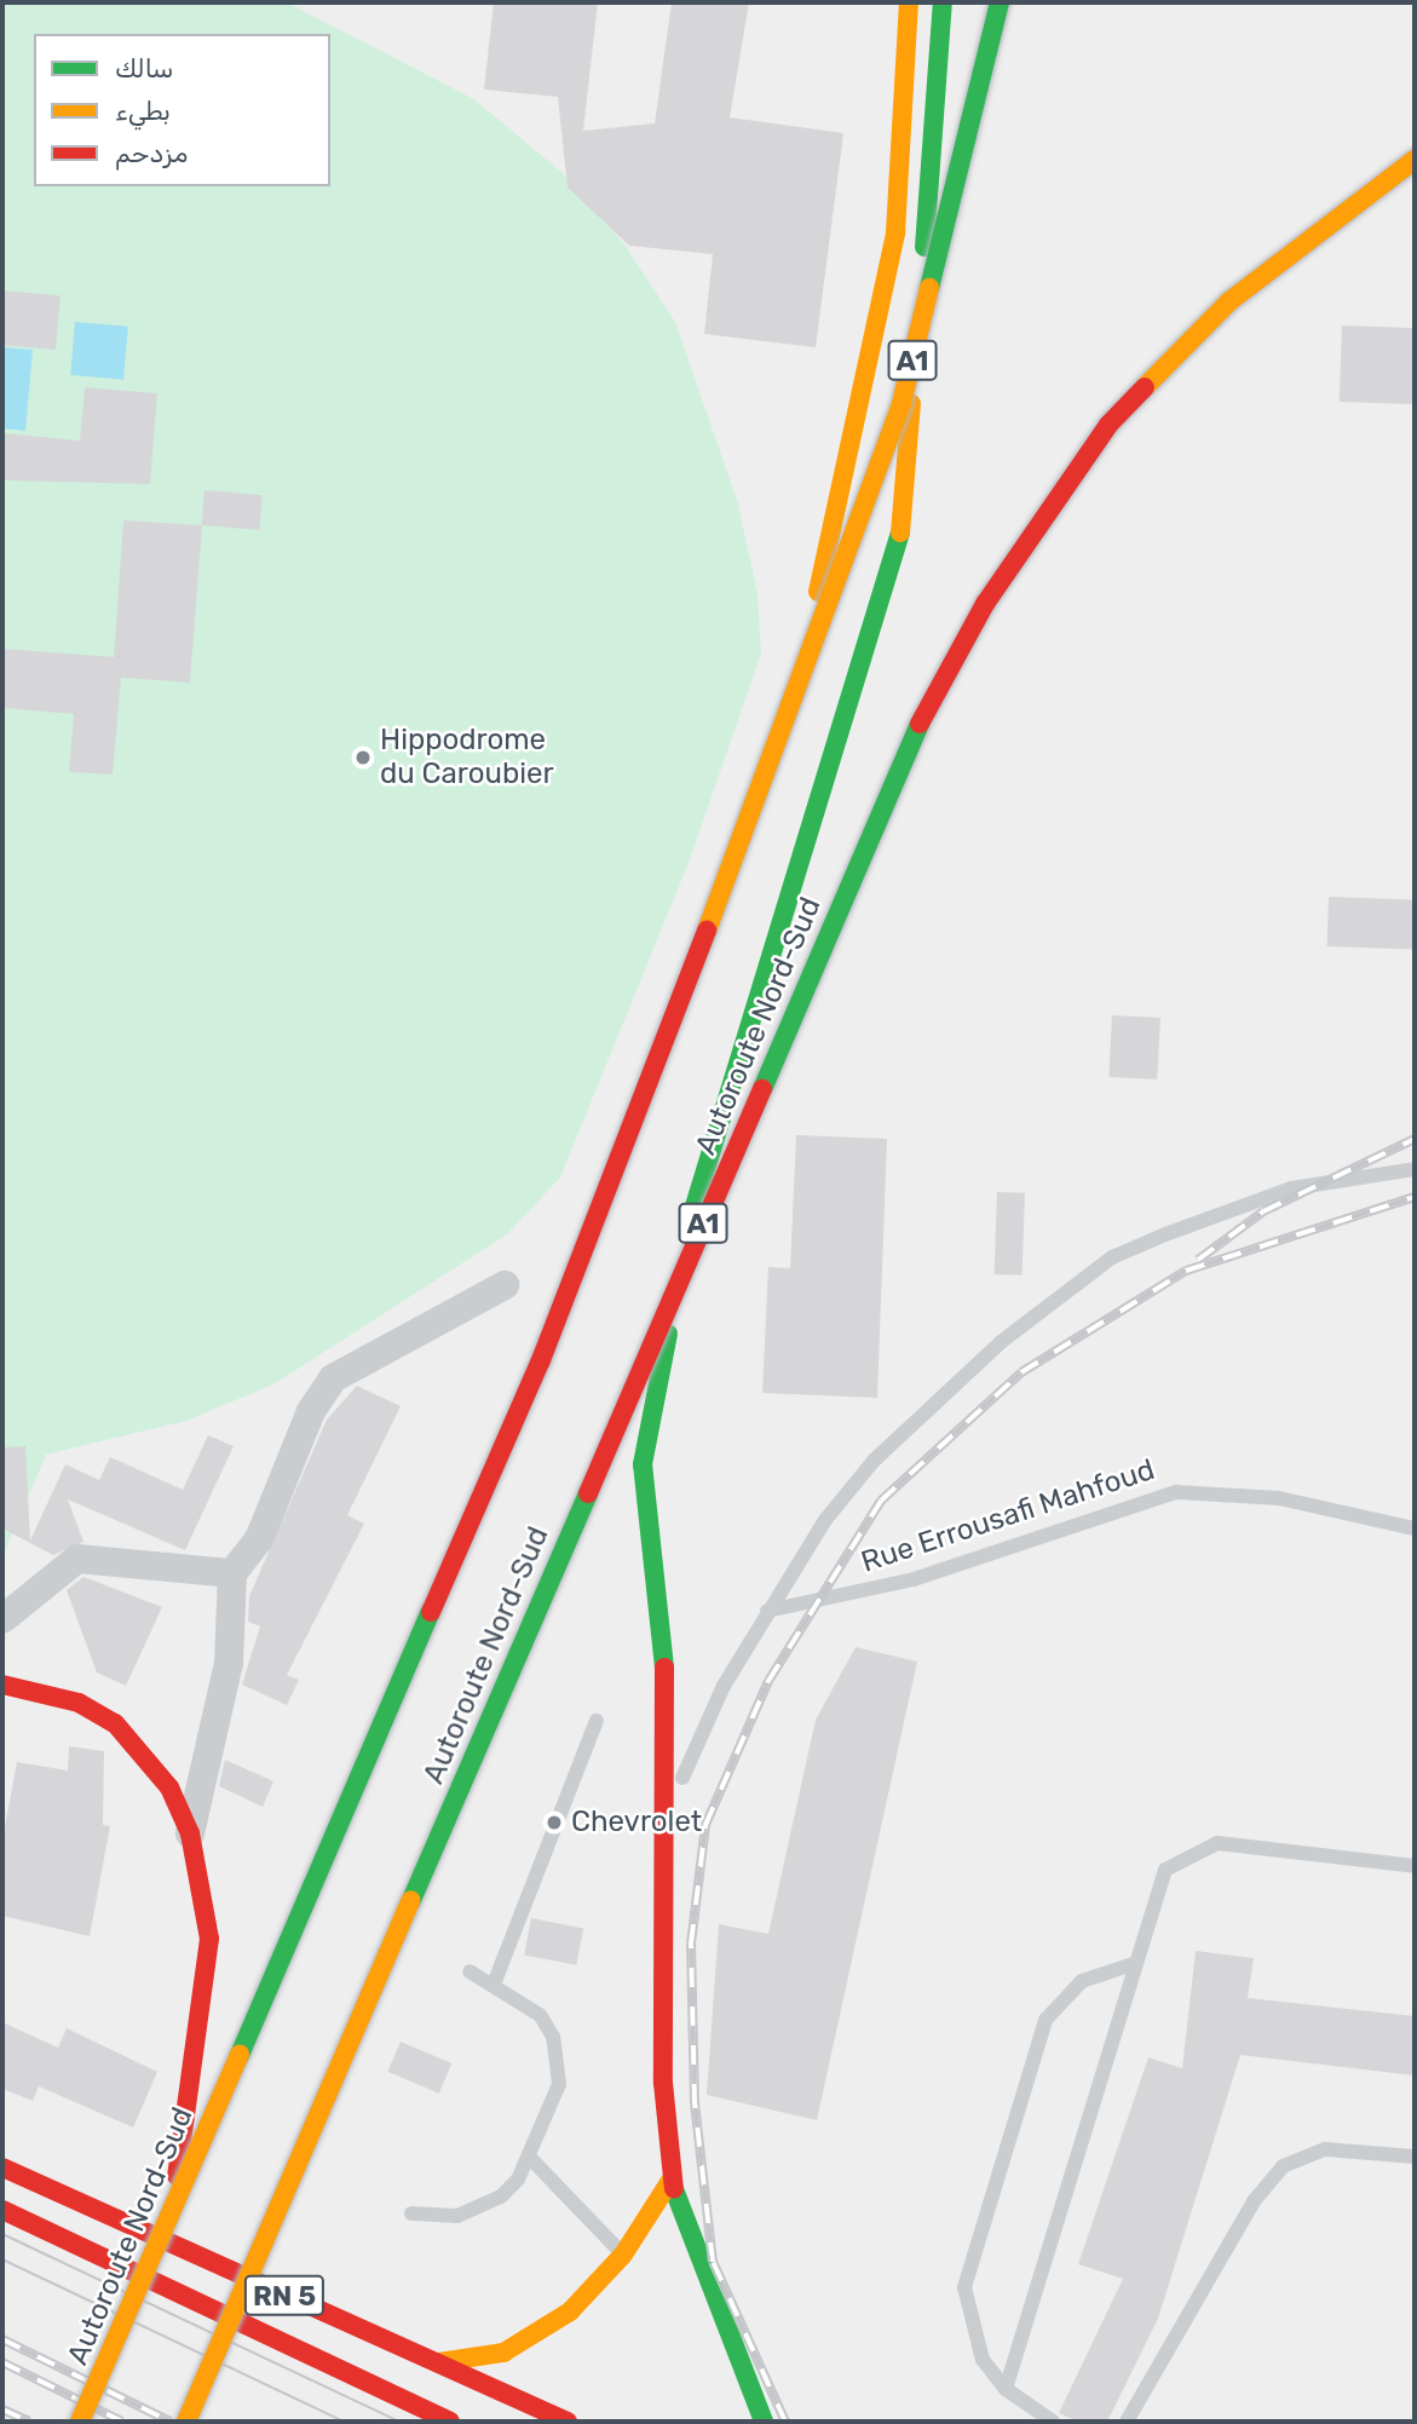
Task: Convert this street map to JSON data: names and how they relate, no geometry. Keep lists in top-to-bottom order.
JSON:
{
  "streets": {
    "main road": [
      "A1",
      "Autoroute Nord-Sud",
      "Rue Errousafi Mahfoud",
      "RN 5"
    ]
  },
  "crossings": [
    ["A1", "Autoroute Nord-Sud"]
  ],
  "places": ["Hippodrome du Caroubier", "Chevrolet"],
  "legend": ["سالك", "بطيء", "مزدحم"]
}
